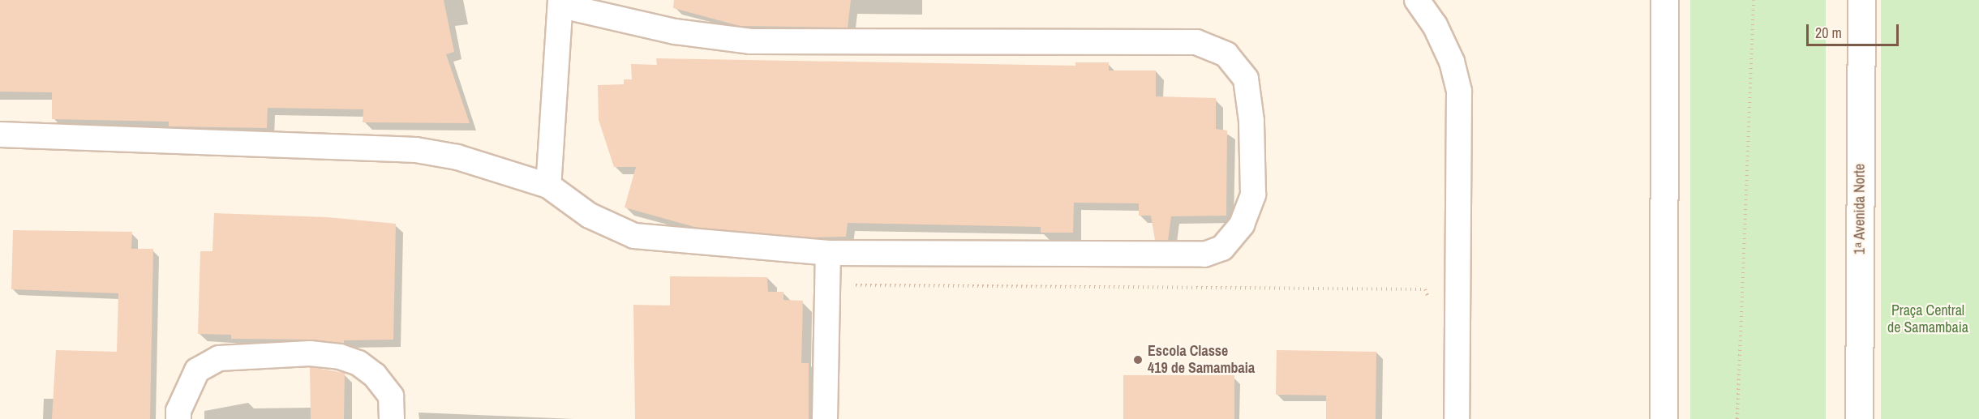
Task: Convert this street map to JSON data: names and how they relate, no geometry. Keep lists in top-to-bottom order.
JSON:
{
  "streets": {
    "main road": ["1ᵃ Avenida Norte"]
  },
  "parks": ["Praça Central de Samambaia"],
  "places": ["Escola Classe 419 de Samambaia"],
  "scale_bar": "20 m"
}
